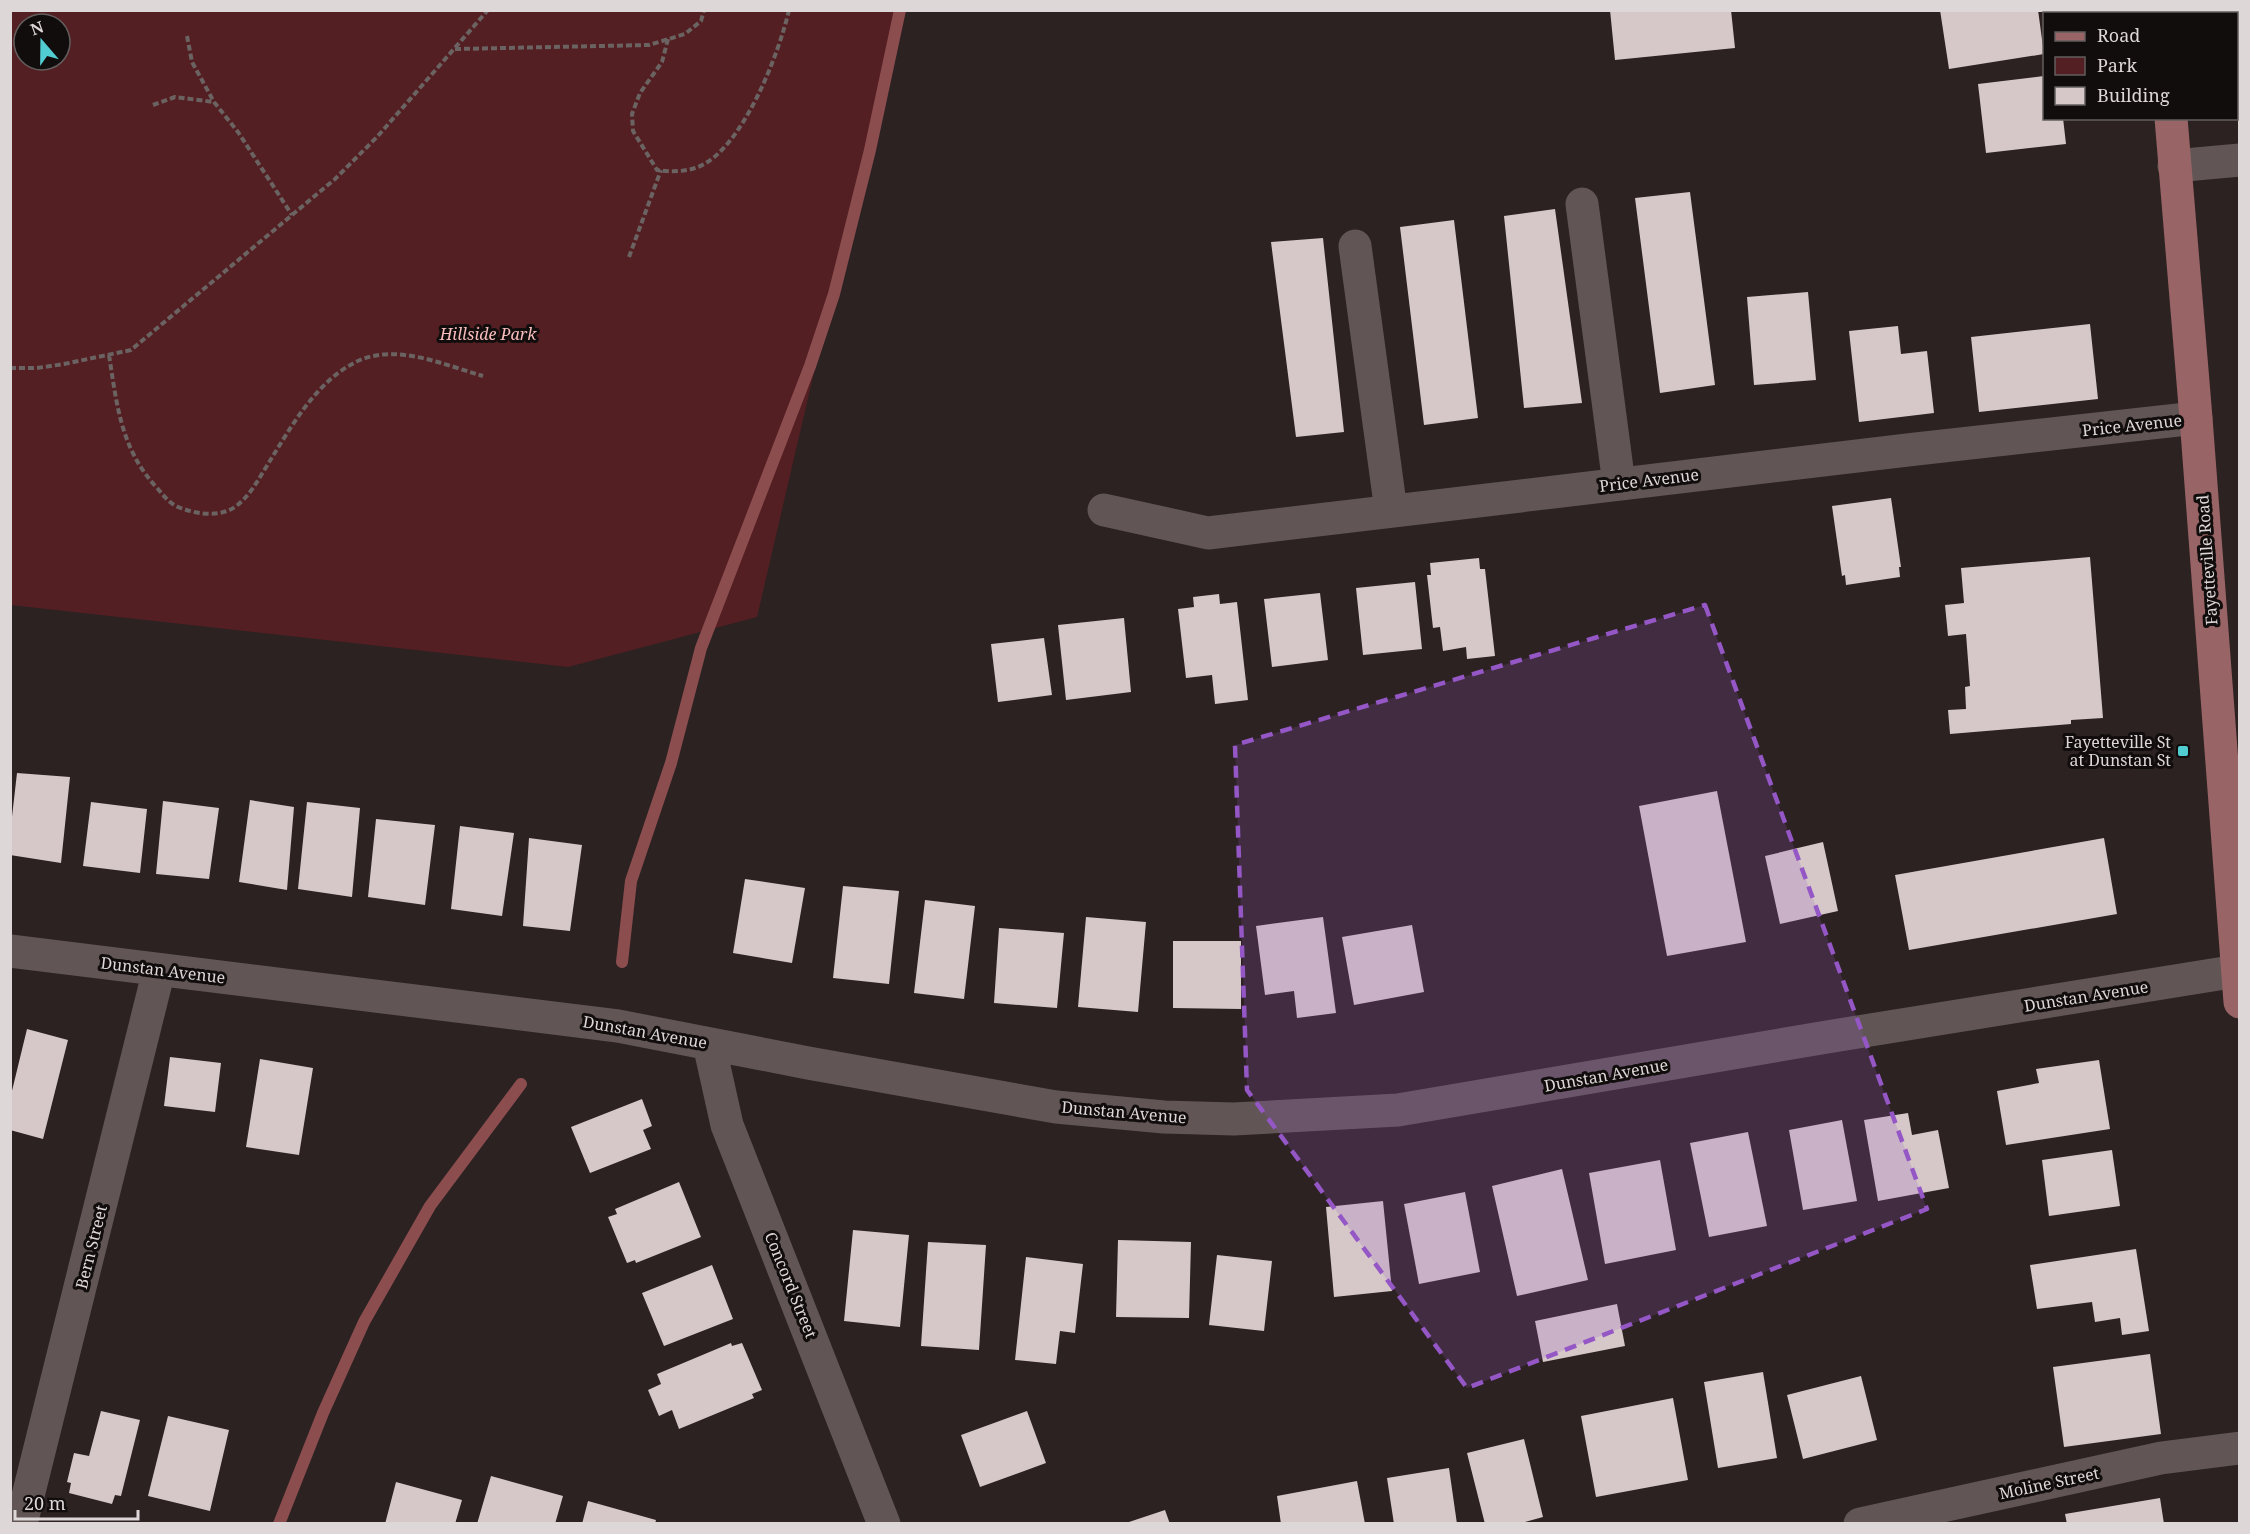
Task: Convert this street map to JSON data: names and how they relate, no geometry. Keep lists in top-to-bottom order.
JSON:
{
  "streets": {
    "main road": ["Fayetteville Road"],
    "street": [
      "Price Avenue",
      "Dunstan Avenue",
      "Bern Street",
      "Concord Street",
      "Moline Street"
    ]
  },
  "crossings": [
    ["Price Avenue", "Fayetteville Road"],
    ["Fayetteville Road", "Dunstan Avenue"],
    ["Dunstan Avenue", "Bern Street"],
    ["Dunstan Avenue", "Concord Street"]
  ],
  "parks": ["Hillside Park"],
  "places": {
    "transit": ["Fayetteville St at Dunstan St"]
  },
  "legend": ["Road", "Park", "Building"],
  "scale_bar": "20 m",
  "north": "top"
}
